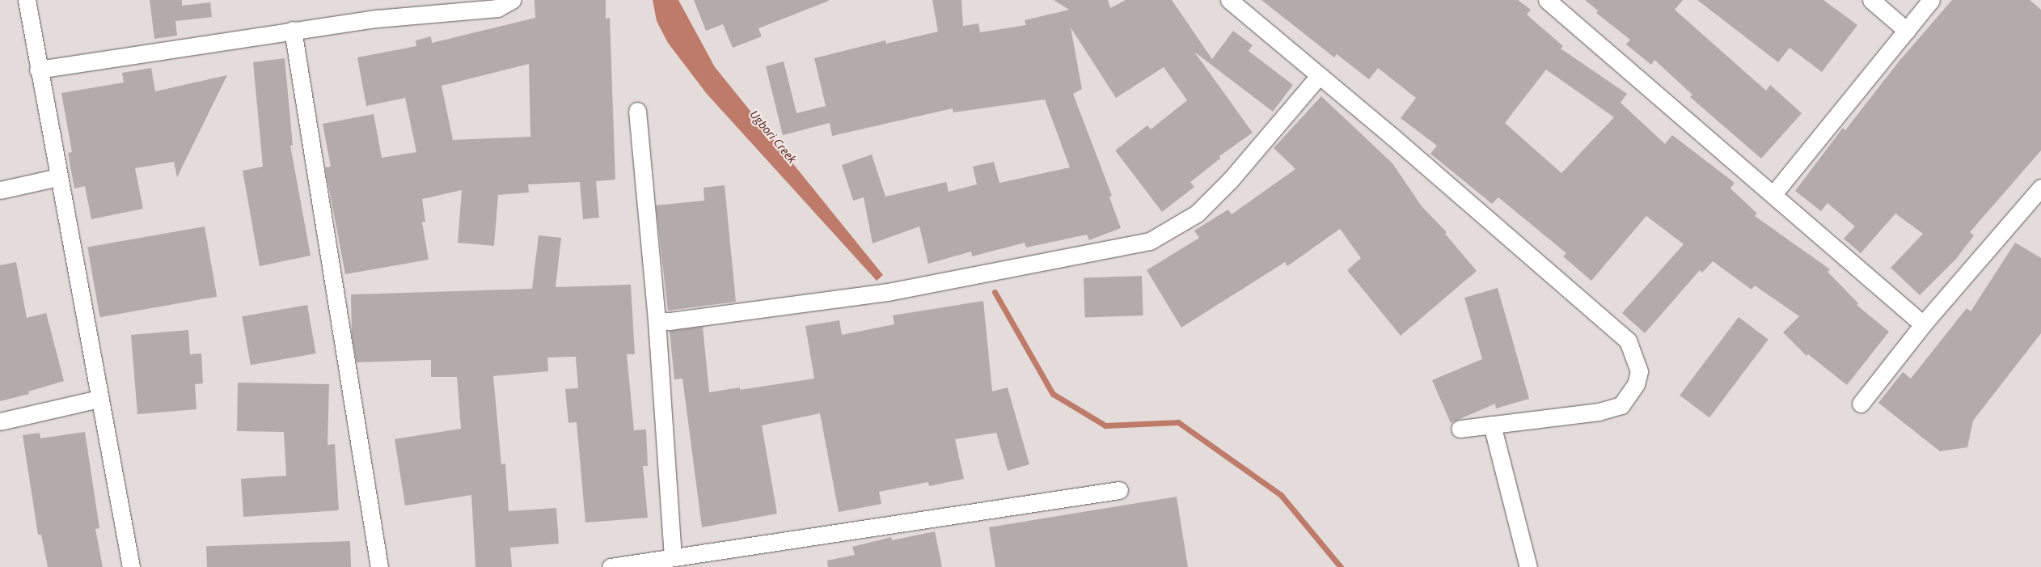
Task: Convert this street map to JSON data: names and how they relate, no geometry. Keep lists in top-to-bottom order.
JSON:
{
  "water": ["Ugbori Creek"]
}
